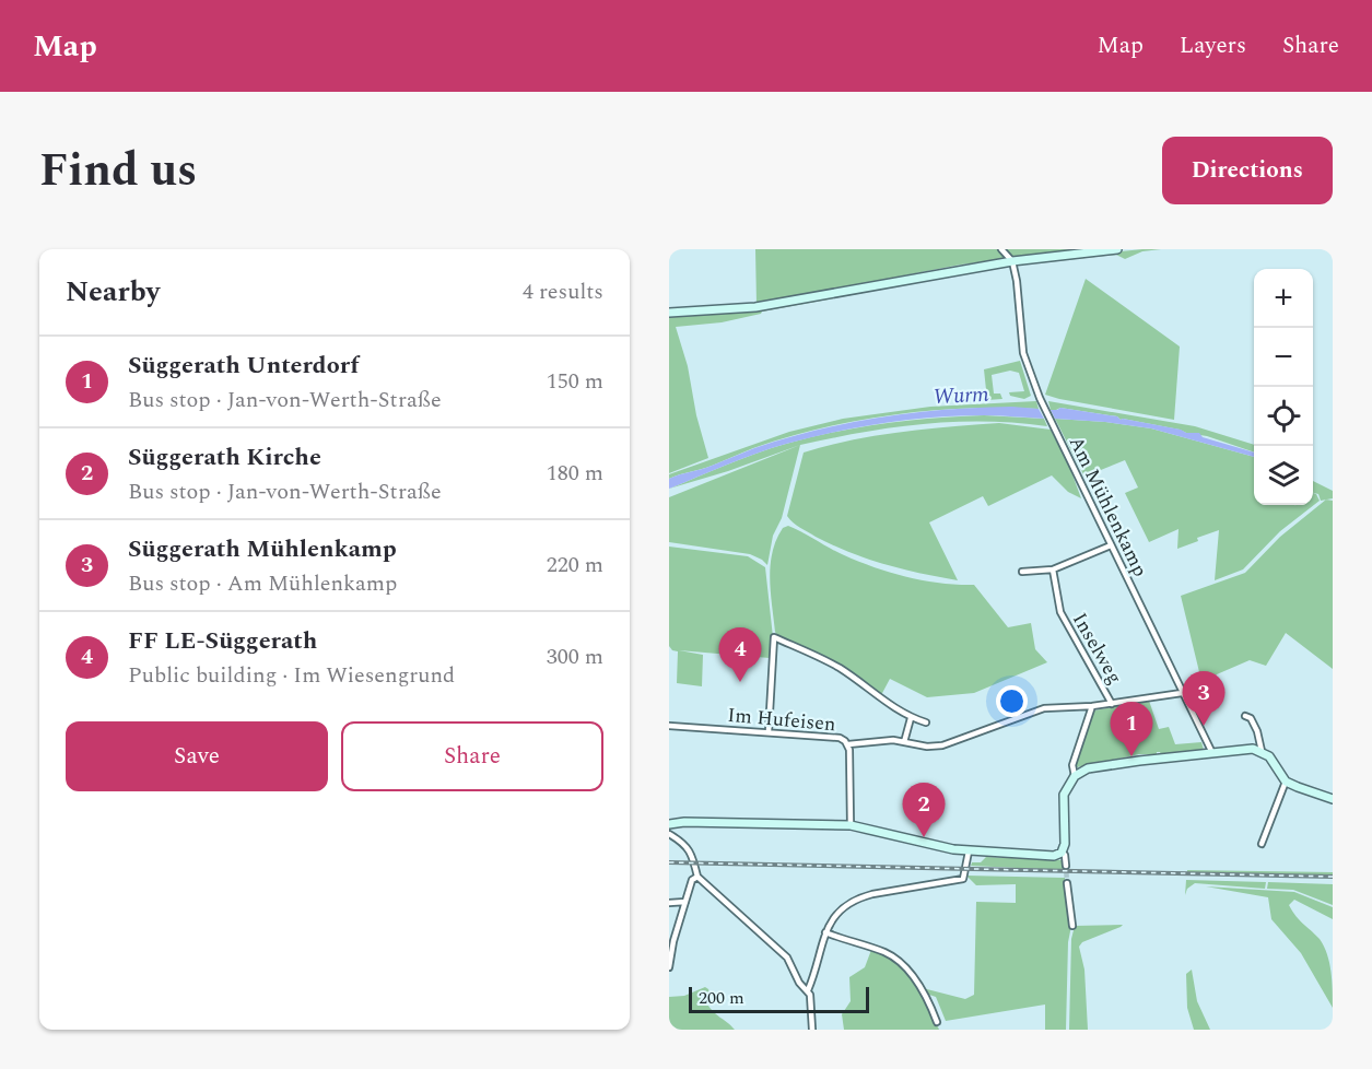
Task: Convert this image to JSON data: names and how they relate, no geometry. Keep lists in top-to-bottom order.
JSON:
{
  "streets": {
    "street": ["Am Mühlenkamp", "Inselweg", "Im Hufeisen"]
  },
  "water": ["Wurm"],
  "scale_bar": "200 m",
  "page": {
    "header": "Map",
    "nav": ["Map", "Layers", "Share"],
    "title": "Find us",
    "buttons": [
      "Directions",
      ["Save", "Share"]
    ],
    "heading": ["Nearby", "4 results"],
    "map_buttons": ["+", "−"],
    "list": [
      {
        "mark": "1",
        "name": "Süggerath Unterdorf",
        "note": "Bus stop · Jan-von-Werth-Straße",
        "value": "150 m"
      },
      {
        "mark": "2",
        "name": "Süggerath Kirche",
        "note": "Bus stop · Jan-von-Werth-Straße",
        "value": "180 m"
      },
      {
        "mark": "3",
        "name": "Süggerath Mühlenkamp",
        "note": "Bus stop · Am Mühlenkamp",
        "value": "220 m"
      },
      {
        "mark": "4",
        "name": "FF LE-Süggerath",
        "note": "Public building · Im Wiesengrund",
        "value": "300 m"
      }
    ],
    "pins": [
      "4",
      "3",
      "1",
      "2"
    ],
    "scale": "200 m"
  }
}
